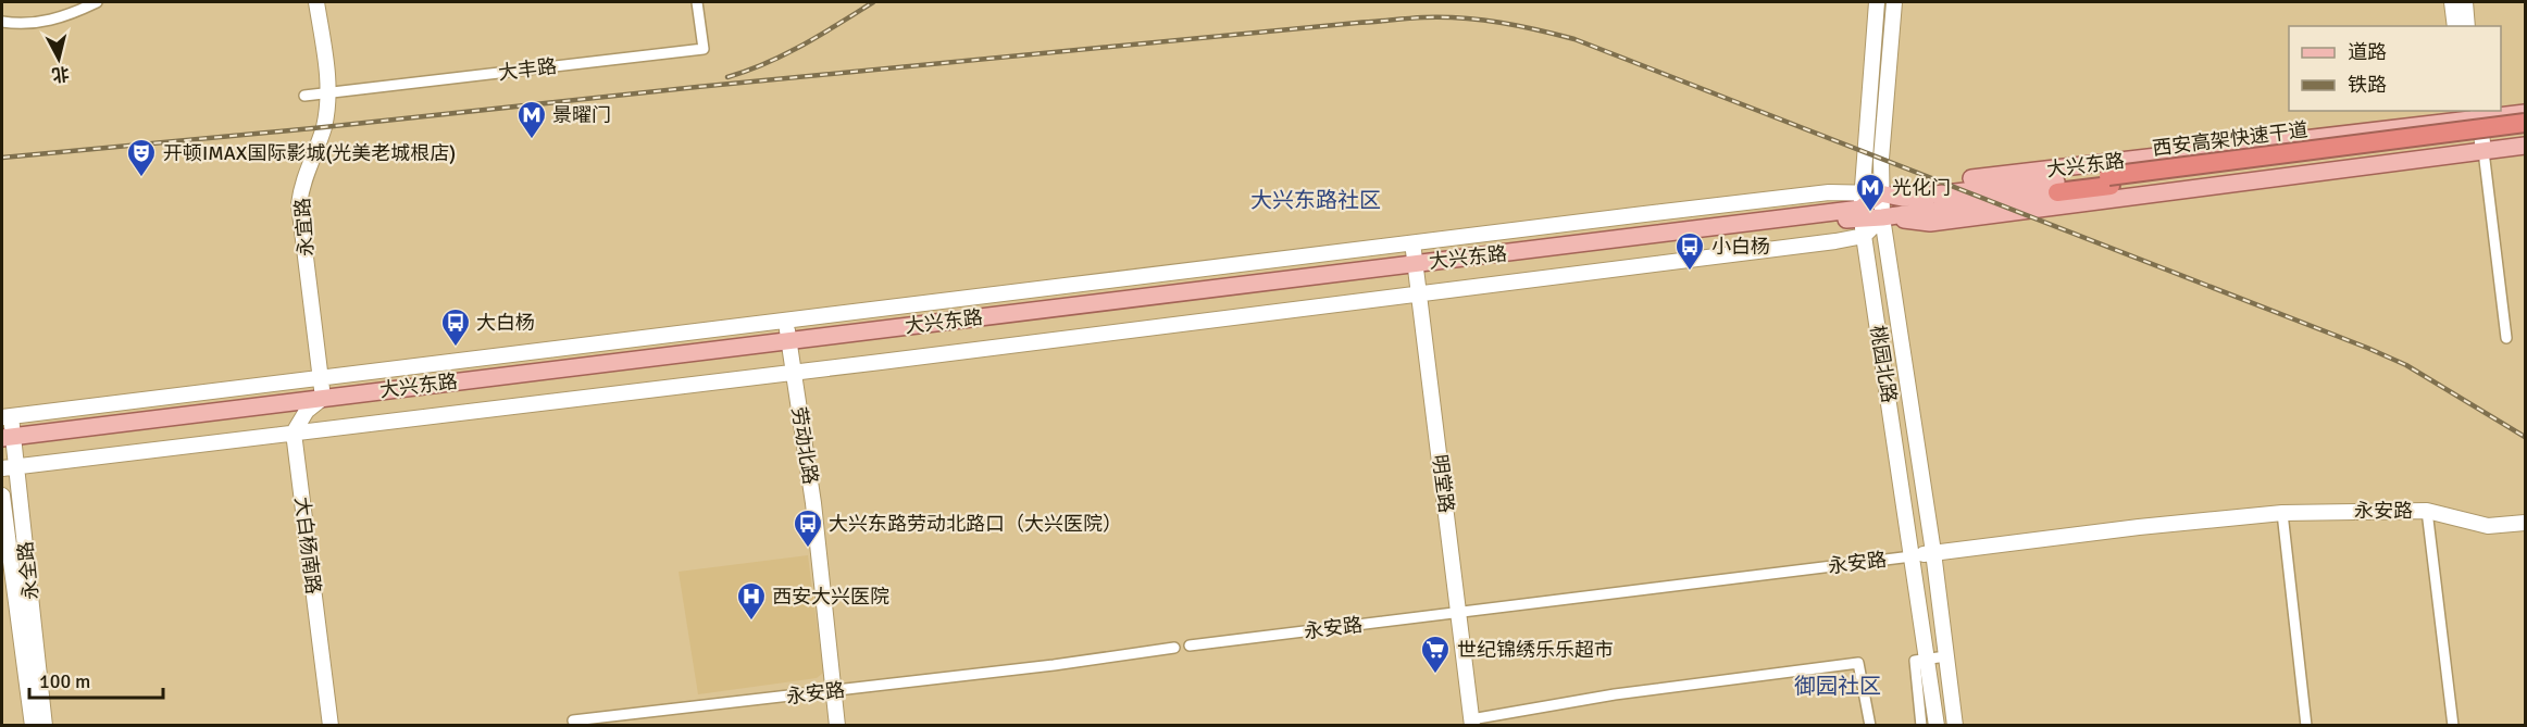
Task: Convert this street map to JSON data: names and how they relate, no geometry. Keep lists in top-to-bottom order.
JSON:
{
  "streets": {
    "highway": ["西安高架快速干道"],
    "main road": [
      "大兴东路",
      "永宜路",
      "桃园北路",
      "劳动北路",
      "明堂路",
      "永安路",
      "大白杨南路",
      "永全路"
    ],
    "street": ["大丰路"]
  },
  "crossings": [
    ["大丰路", "永宜路"],
    ["西安高架快速干道", "大兴东路"],
    ["大兴东路", "桃园北路"],
    ["大兴东路", "劳动北路"],
    ["大兴东路", "明堂路"],
    ["大兴东路", "永全路"],
    ["桃园北路", "永安路"],
    ["劳动北路", "永安路"],
    ["明堂路", "永安路"]
  ],
  "districts": ["大兴东路社区", "御园社区"],
  "places": {
    "metro station": ["景曜门", "光化门"],
    "theatre": ["开顿IMAX国际影城(光美老城根店)"],
    "bus stop": ["小白杨", "大白杨", "大兴东路劳动北路口（大兴医院）"],
    "hospital": ["西安大兴医院"],
    "supermarket": ["世纪锦绣乐乐超市"]
  },
  "legend": ["道路", "铁路"],
  "scale_bar": "100 m",
  "north": "bottom"
}
